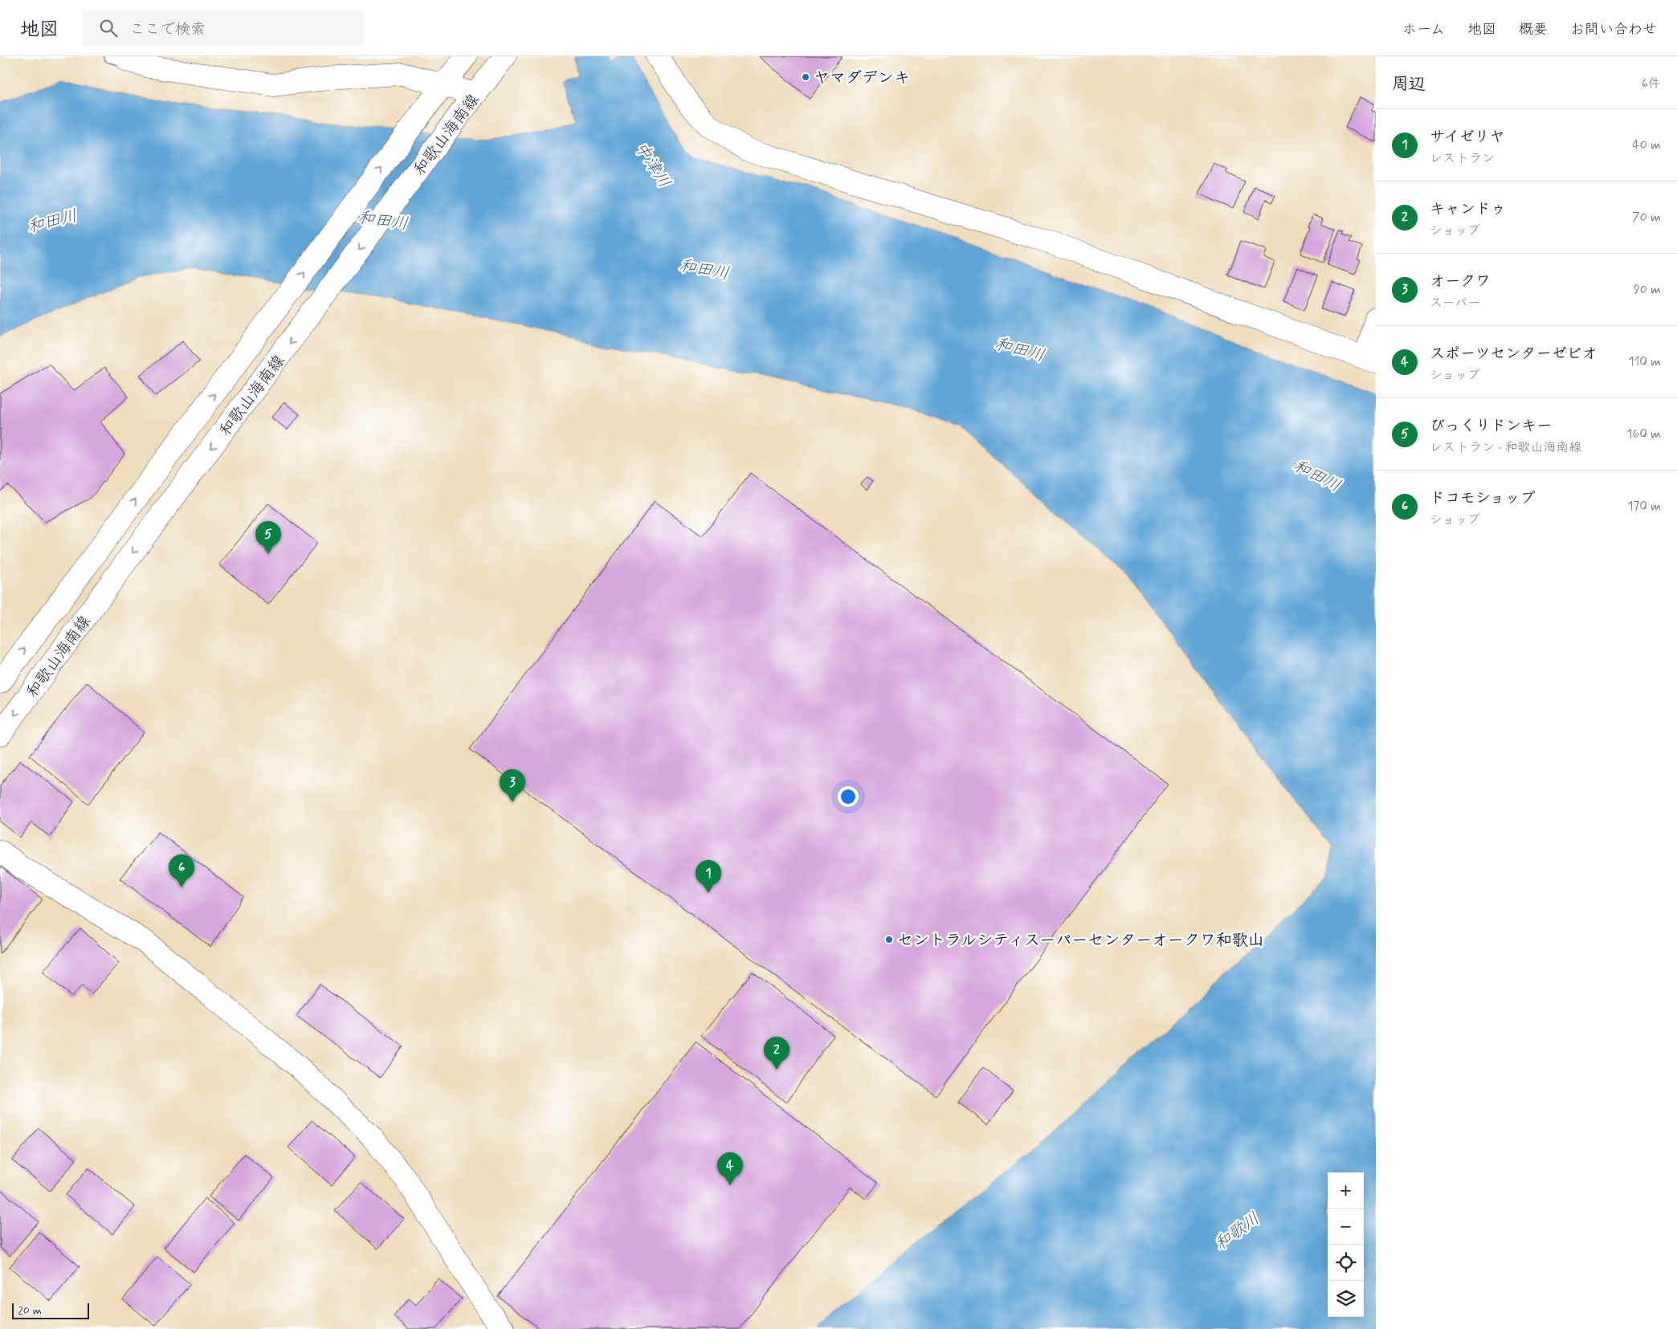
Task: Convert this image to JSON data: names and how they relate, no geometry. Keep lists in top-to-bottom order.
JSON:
{
  "streets": {
    "street": ["和歌山海南線"]
  },
  "water": ["中津川", "和田川", "和歌川"],
  "places": ["ヤマダデンキ", "セントラルシティスーパーセンターオークワ和歌山"],
  "scale_bar": "20 m",
  "page": {
    "header": "地図",
    "search": "ここで検索",
    "nav": [
      "ホーム",
      "地図",
      "概要",
      "お問い合わせ"
    ],
    "heading": ["周辺", "6件"],
    "list": [
      {
        "mark": "1",
        "name": "サイゼリヤ",
        "note": "レストラン",
        "value": "40 m"
      },
      {
        "mark": "2",
        "name": "キャンドゥ",
        "note": "ショップ",
        "value": "70 m"
      },
      {
        "mark": "3",
        "name": "オークワ",
        "note": "スーパー",
        "value": "90 m"
      },
      {
        "mark": "4",
        "name": "スポーツセンターゼビオ",
        "note": "ショップ",
        "value": "110 m"
      },
      {
        "mark": "5",
        "name": "びっくりドンキー",
        "note": "レストラン · 和歌山海南線",
        "value": "160 m"
      },
      {
        "mark": "6",
        "name": "ドコモショップ",
        "note": "ショップ",
        "value": "170 m"
      }
    ],
    "pins": [
      "5",
      "3",
      "6",
      "1",
      "2",
      "4"
    ],
    "map_buttons": ["+", "−"],
    "scale": "20 m"
  }
}
